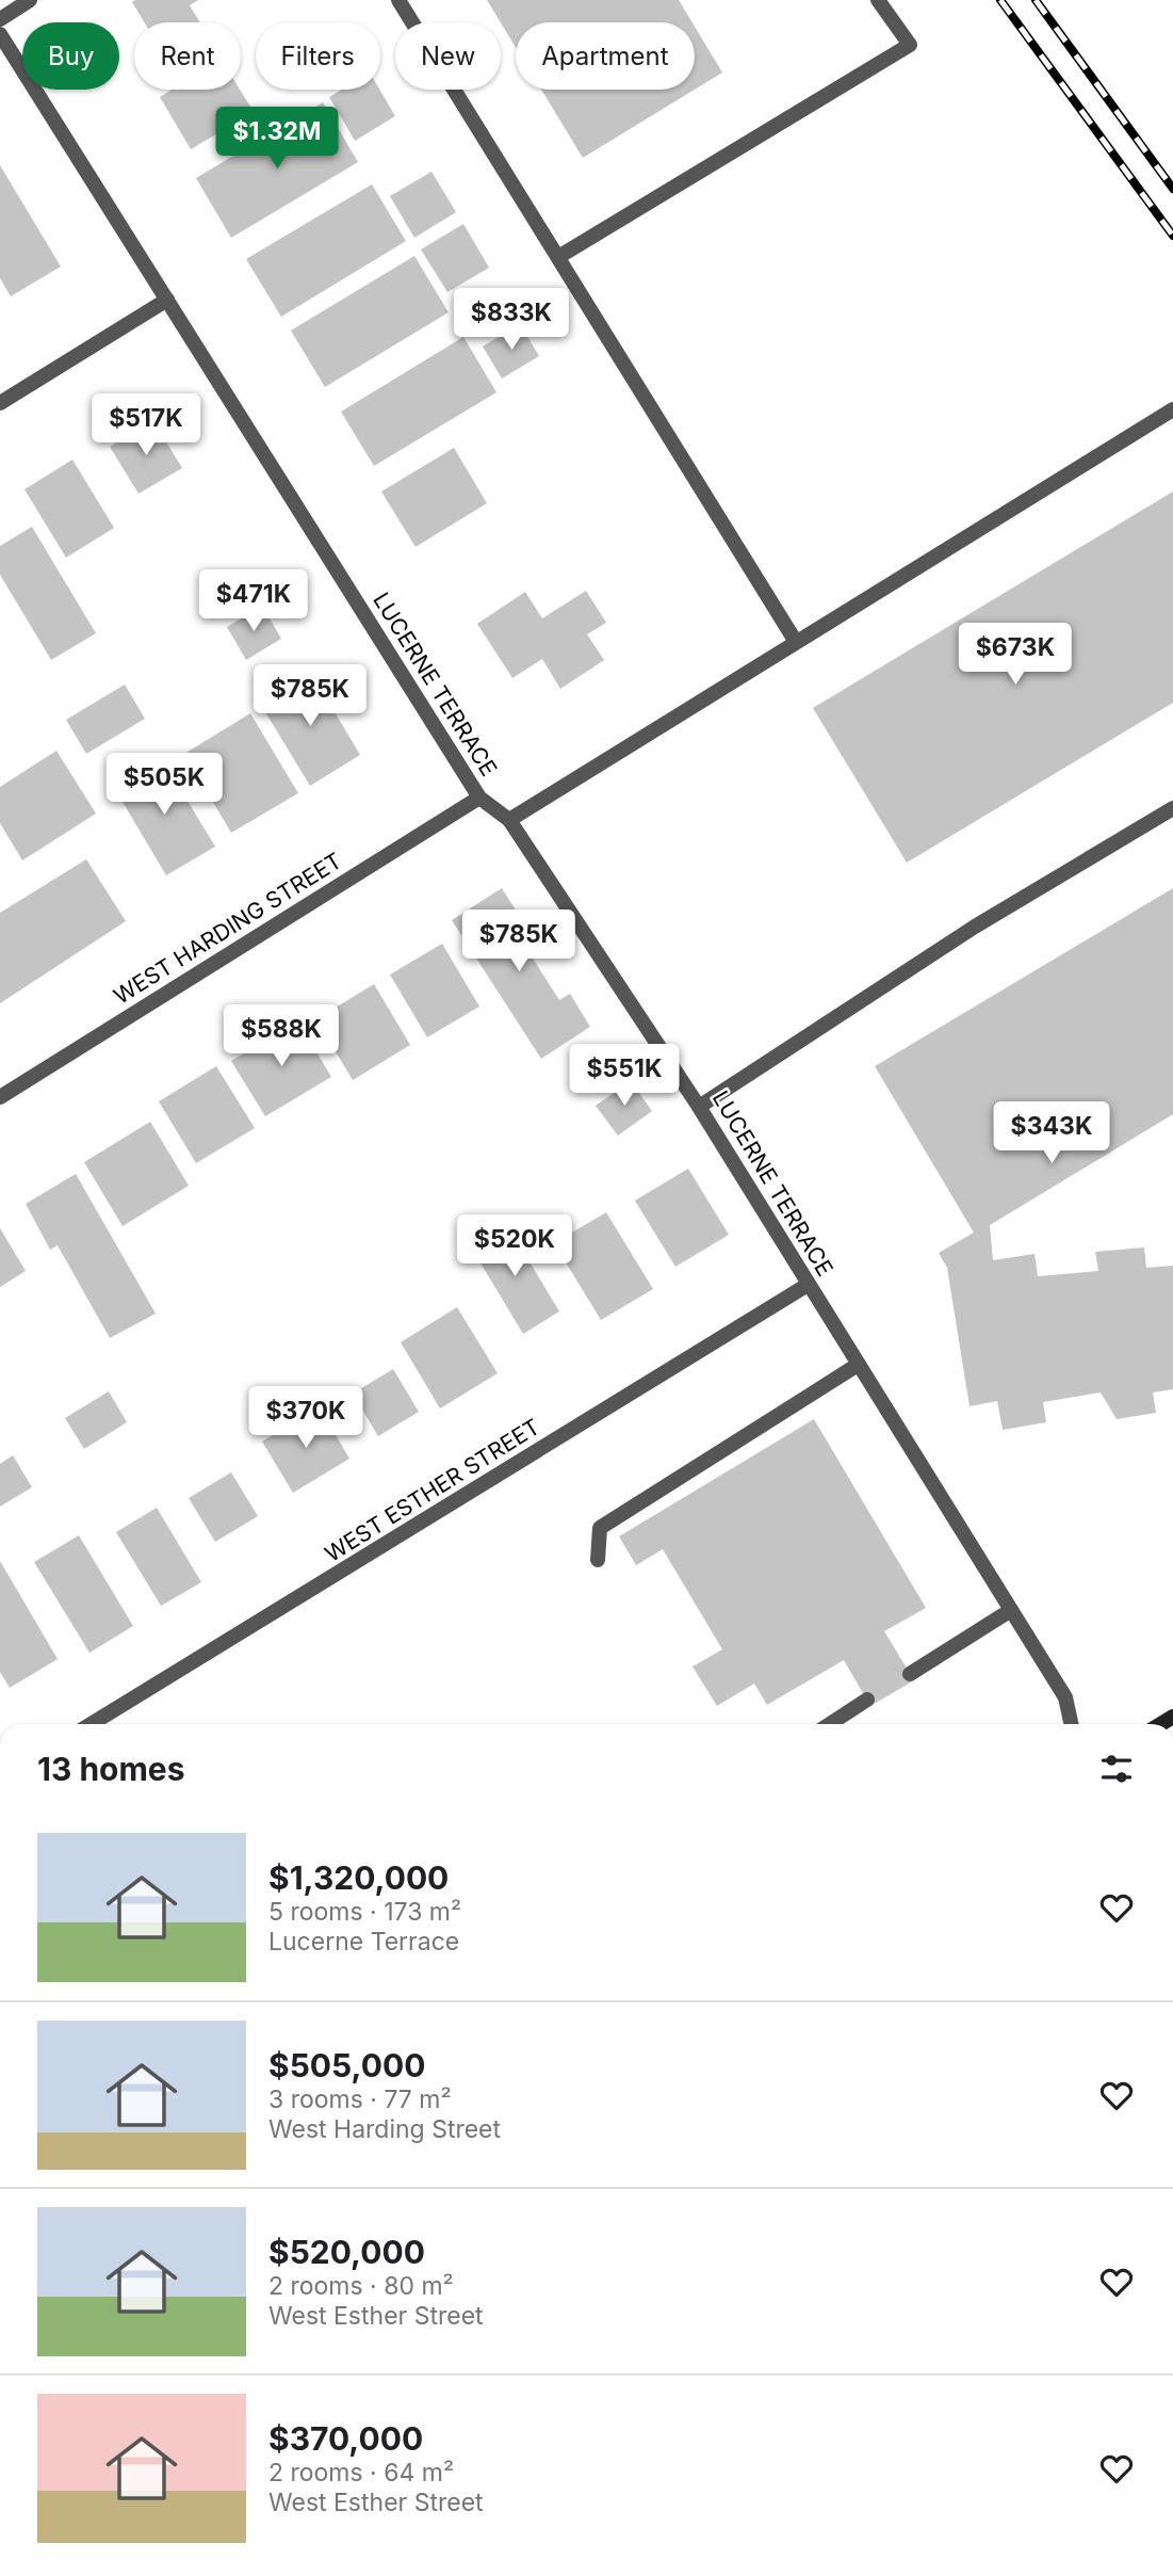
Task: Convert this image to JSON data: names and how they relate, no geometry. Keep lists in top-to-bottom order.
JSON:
{
  "streets": {
    "street": ["LUCERNE TERRACE", "WEST HARDING STREET", "WEST ESTHER STREET"]
  },
  "crossings": [
    ["LUCERNE TERRACE", "WEST HARDING STREET"],
    ["LUCERNE TERRACE", "WEST ESTHER STREET"]
  ],
  "page": {
    "chip": [
      "Buy",
      "Rent",
      "Filters",
      "New",
      "Apartment"
    ],
    "price": [
      "$1.32M",
      "$833K",
      "$517K",
      "$471K",
      "$673K",
      "$785K",
      "$505K",
      "$785K",
      "$588K",
      "$551K",
      "$343K",
      "$520K",
      "$370K"
    ],
    "heading": "13 homes",
    "list": [
      {
        "name": "$1,320,000",
        "note": "5 rooms · 173 m² · Lucerne Terrace"
      },
      {
        "name": "$505,000",
        "note": "3 rooms · 77 m² · West Harding Street"
      },
      {
        "name": "$520,000",
        "note": "2 rooms · 80 m² · West Esther Street"
      },
      {
        "name": "$370,000",
        "note": "2 rooms · 64 m² · West Esther Street"
      }
    ]
  }
}
